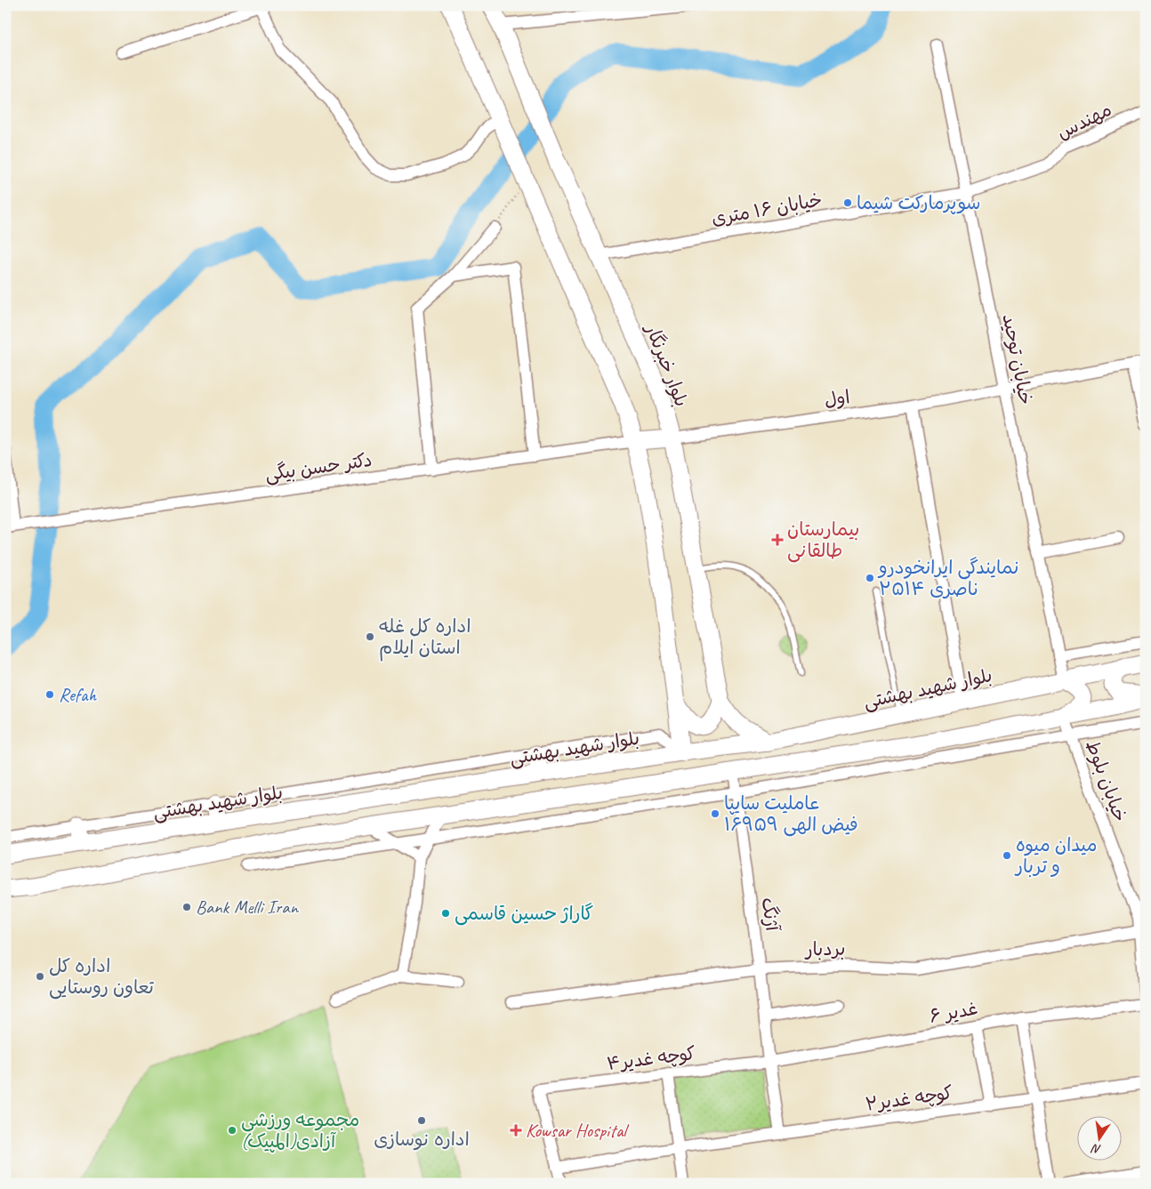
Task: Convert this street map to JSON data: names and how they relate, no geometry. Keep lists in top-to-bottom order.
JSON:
{
  "streets": {
    "main road": ["بلوار خبرنگار", "بلوار شهید بهشتی"],
    "street": [
      "مهندس",
      "خیابان ۱۶ متری",
      "خیابان توحید",
      "اول",
      "دکتر حسن بیگی",
      "خیابان بلوط",
      "آژنگ",
      "بردبار",
      "غدیر ۶",
      "کوچه غدیر۴",
      "کوچه غدیر۲"
    ]
  },
  "crossings": [
    ["مهندس", "خیابان ۱۶ متری"],
    ["مهندس", "خیابان توحید"],
    ["خیابان ۱۶ متری", "خیابان توحید"],
    ["خیابان ۱۶ متری", "بلوار خبرنگار"],
    ["خیابان توحید", "اول"],
    ["خیابان توحید", "بلوار شهید بهشتی"],
    ["بلوار خبرنگار", "اول"],
    ["بلوار خبرنگار", "بلوار شهید بهشتی"],
    ["خیابان بلوط", "بردبار"],
    ["خیابان بلوط", "غدیر ۶"],
    ["آژنگ", "بردبار"],
    ["آژنگ", "غدیر ۶"],
    ["آژنگ", "کوچه غدیر۴"],
    ["آژنگ", "کوچه غدیر۲"],
    ["غدیر ۶", "کوچه غدیر۴"],
    ["کوچه غدیر۴", "کوچه غدیر۲"]
  ],
  "places": {
    "other": [
      "سوپرمارکت شیما",
      "نمایندگی ایرانخودرو ناصری ۲۵۱۴",
      "اداره کل غله استان ایلام",
      "Refah",
      "عاملیت سایپا ۱۶۹۵۹ فیض الهی",
      "میدان میوه و تربار",
      "Bank Melli Iran",
      "گاراژ حسین قاسمی",
      "اداره کل تعاون روستایی",
      "اداره نوسازی",
      "مجموعه ورزشی آزادی(المپیک)"
    ],
    "health": ["بیمارستان طالقانی", "Kowsar Hospital"]
  },
  "north": "bottom"
}
